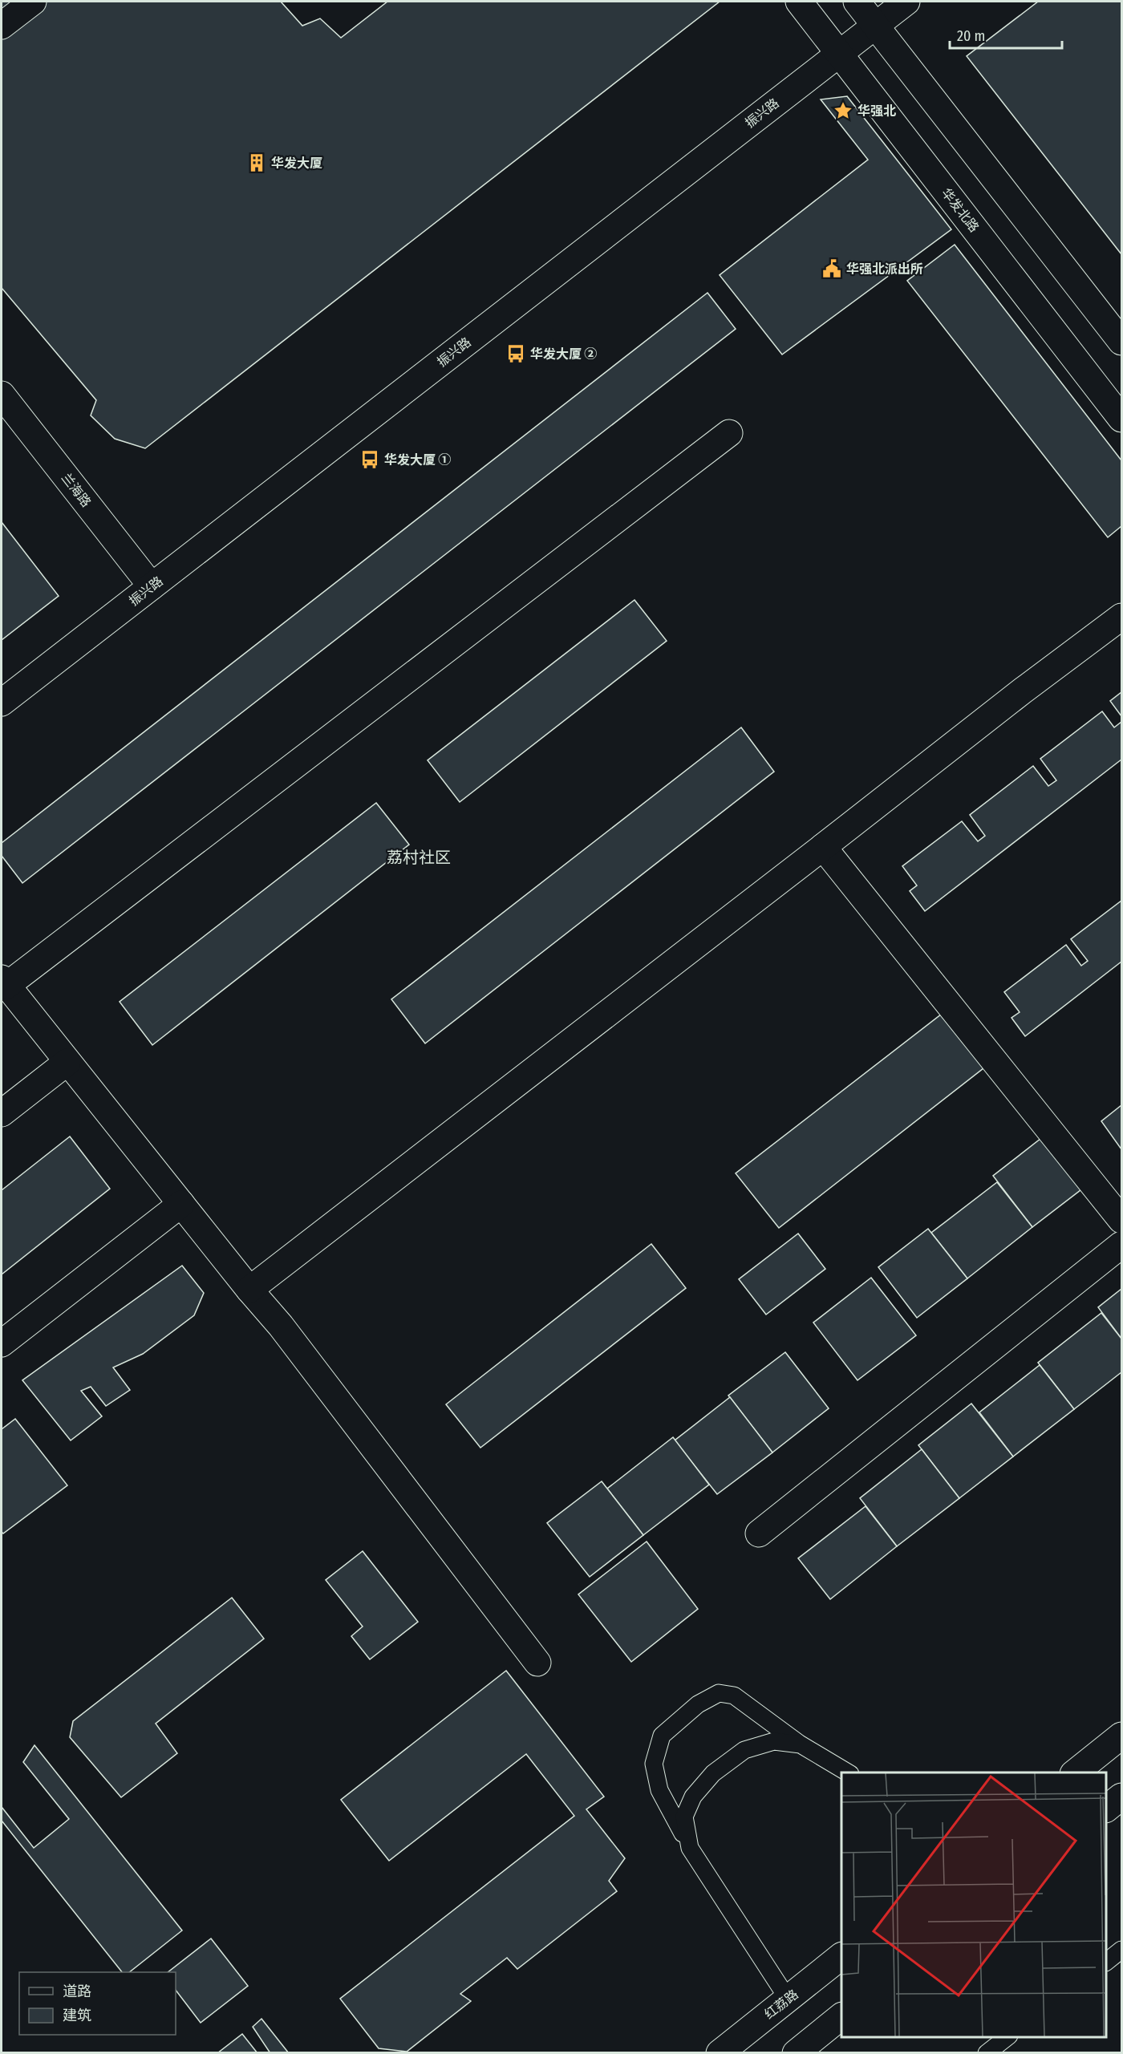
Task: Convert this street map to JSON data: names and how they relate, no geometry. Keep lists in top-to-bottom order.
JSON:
{
  "streets": {
    "street": [
      "振兴路",
      "华发北路",
      "兰海路",
      "红荔路"
    ]
  },
  "crossings": [
    ["振兴路", "华发北路"],
    ["振兴路", "兰海路"]
  ],
  "districts": ["荔村社区"],
  "places": {
    "place": ["华强北"],
    "building": ["华发大厦"],
    "public building": ["华强北派出所"],
    "bus stop": ["华发大厦 ②", "华发大厦 ①"]
  },
  "legend": ["道路", "建筑"],
  "scale_bar": "20 m"
}
